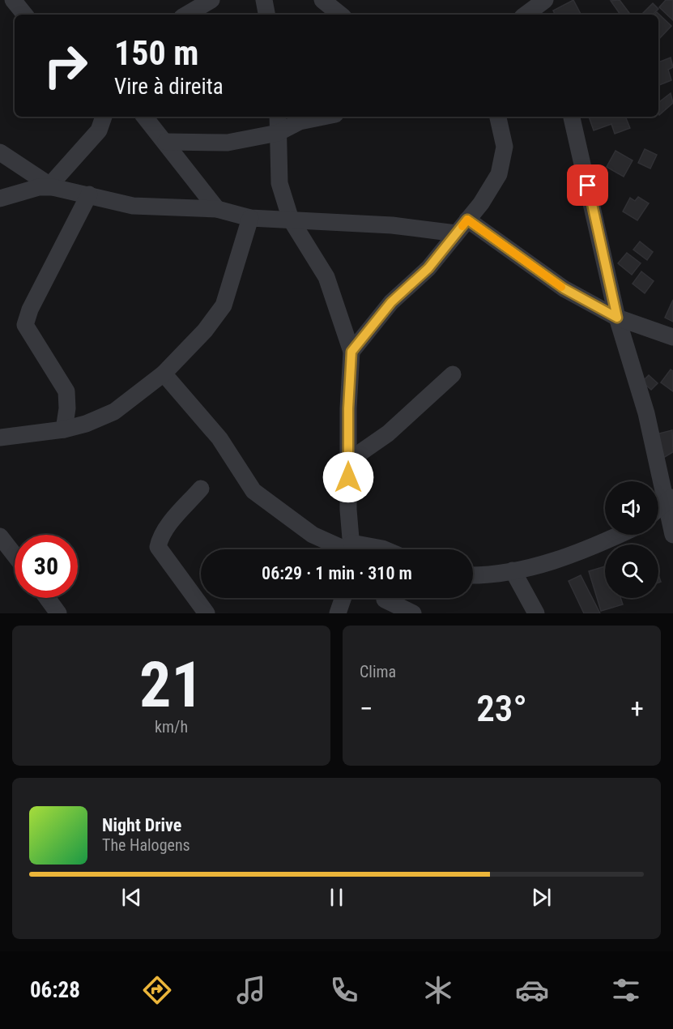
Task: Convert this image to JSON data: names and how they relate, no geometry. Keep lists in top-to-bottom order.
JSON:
{
  "page": {
    "turn": ["150 m", "Vire à direita"],
    "limit": "30",
    "trip": "06:29 · 1 min · 310 m",
    "tile": [
      ["21", "km/h"],
      "Clima"
    ],
    "heat": ["−", "23°", "+"],
    "song": ["Night Drive", "The Halogens"],
    "tabs": "06:28"
  }
}
